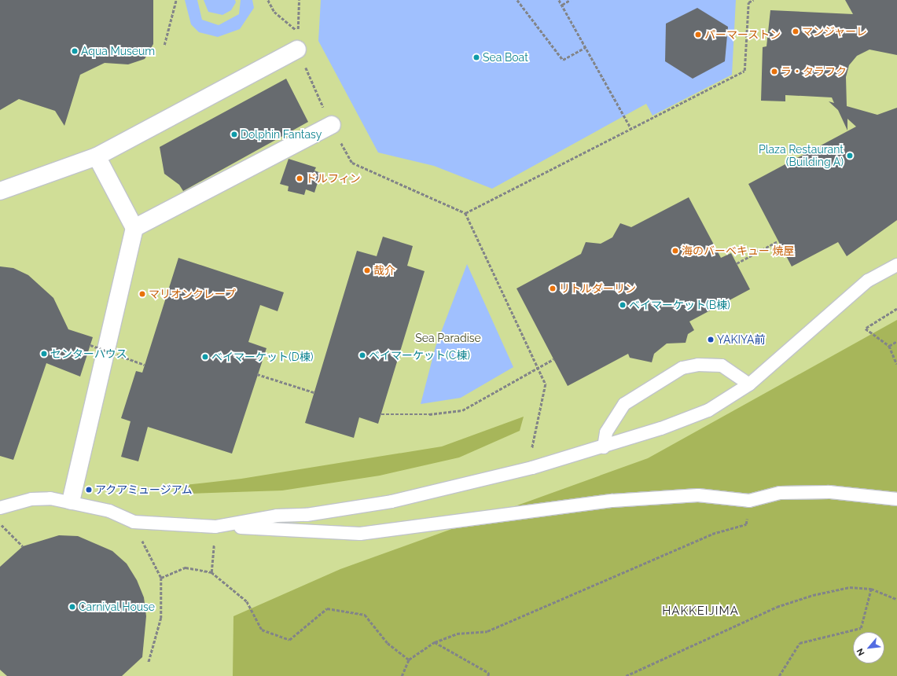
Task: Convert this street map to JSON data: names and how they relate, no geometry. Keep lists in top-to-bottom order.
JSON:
{
  "districts": ["HAKKEIJIMA"],
  "parks": ["Sea Paradise"],
  "places": [
    "マンジャーレ",
    "パーマーストン",
    "Aqua Museum",
    "Sea Boat",
    "ラ・タラフク",
    "Dolphin Fantasy",
    "Plaza Restaurant (Building A)",
    "ドルフィン",
    "海のバーベキュー 焼屋",
    "哉介",
    "リトルダーリン",
    "マリオンクレープ",
    "ベイマーケット(B棟)",
    "YAKIYA前",
    "センターハウス",
    "ベイマーケット(C棟)",
    "ベイマーケット(D棟)",
    "アクアミュージアム",
    "Carnival House"
  ],
  "north": "bottom left"
}
